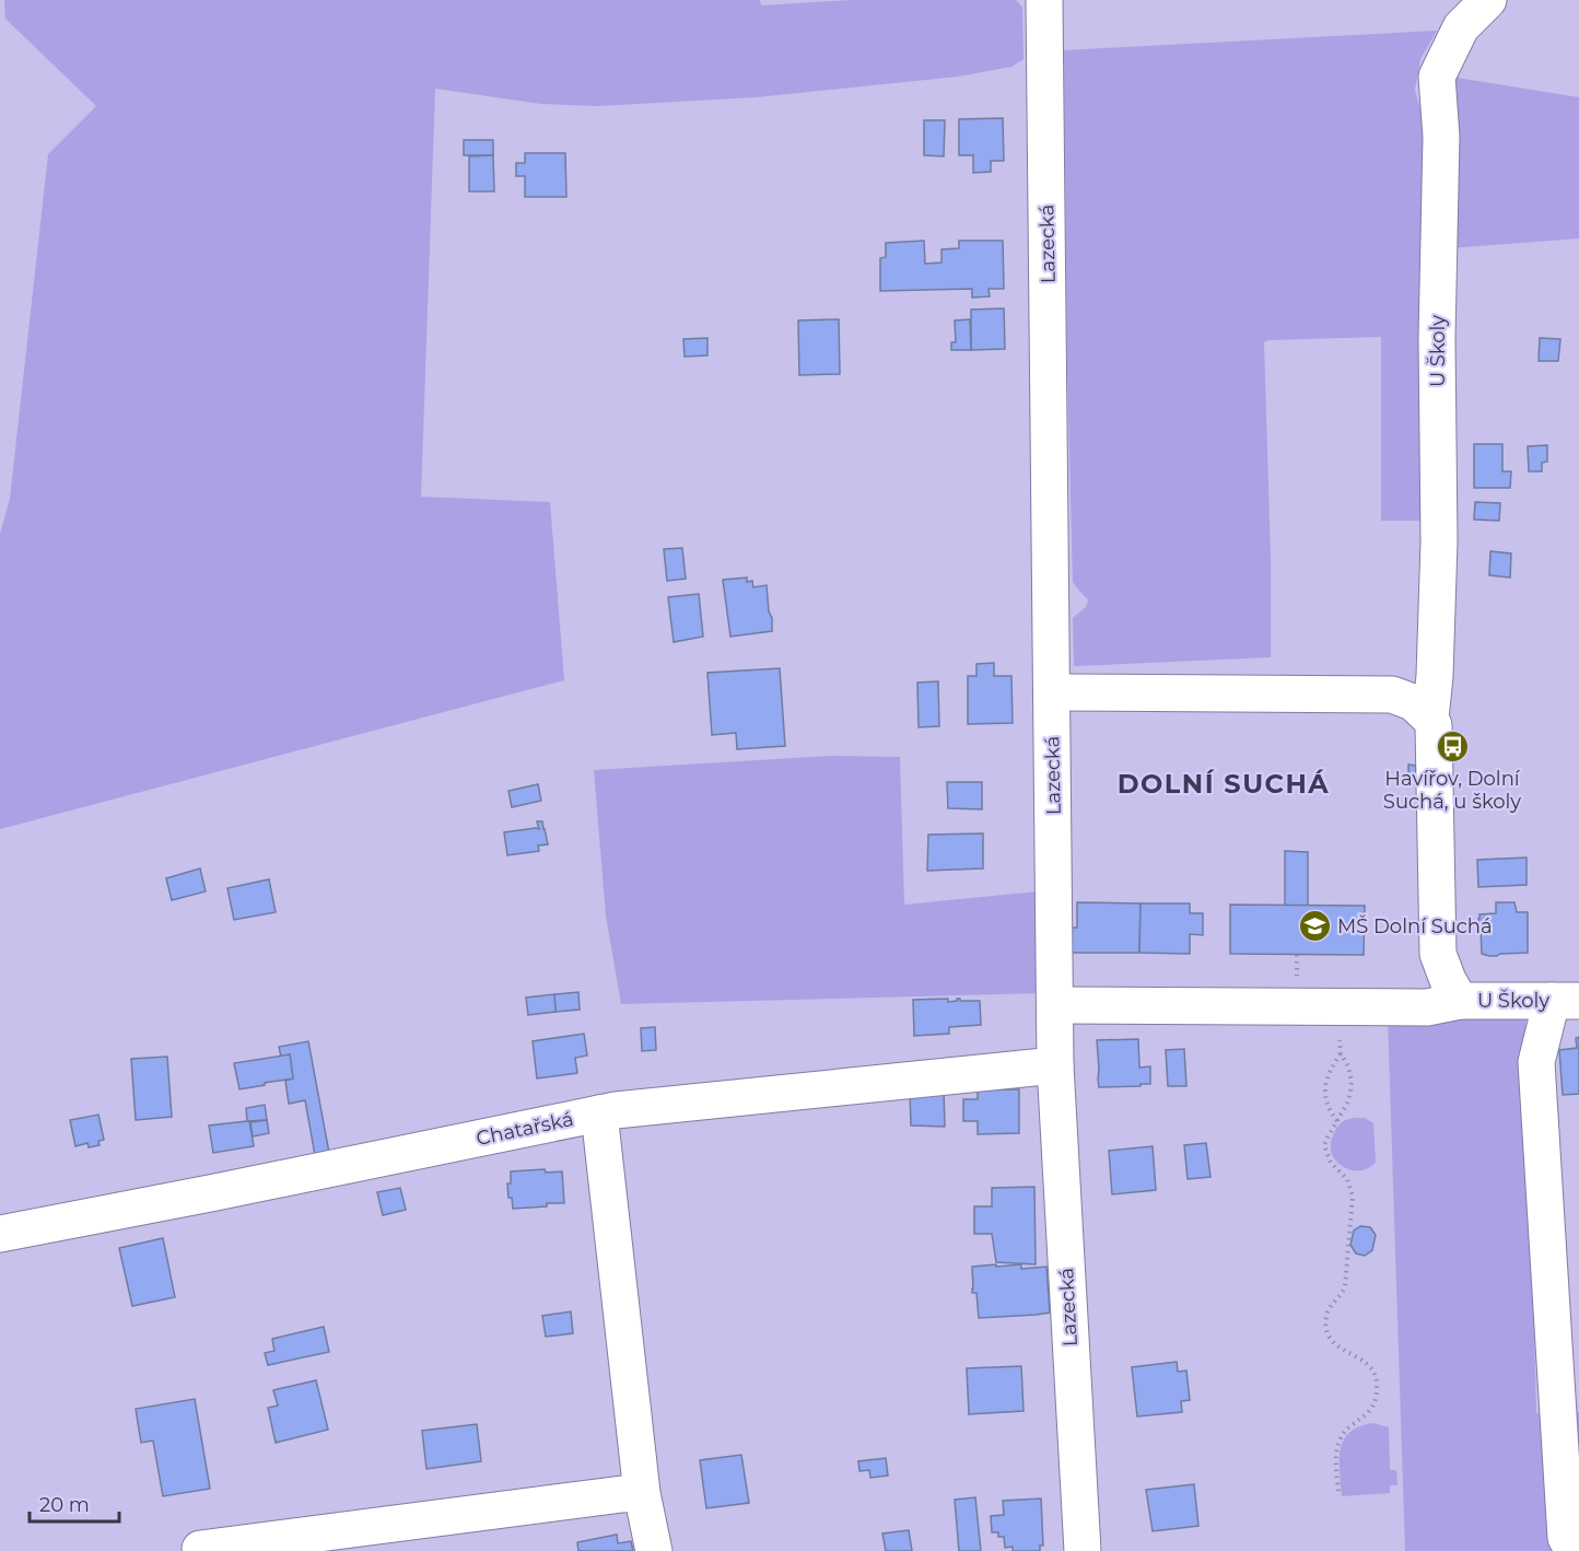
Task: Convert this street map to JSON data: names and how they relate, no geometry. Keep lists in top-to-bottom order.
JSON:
{
  "streets": {
    "street": ["Lazecká", "U Školy", "Chatařská"]
  },
  "crossings": [
    ["Lazecká", "Chatařská"]
  ],
  "districts": ["DOLNÍ SUCHÁ"],
  "places": {
    "bus stop": ["Havířov, Dolní Suchá, u školy"],
    "school or university": ["MŠ Dolní Suchá"]
  },
  "scale_bar": "20 m"
}
